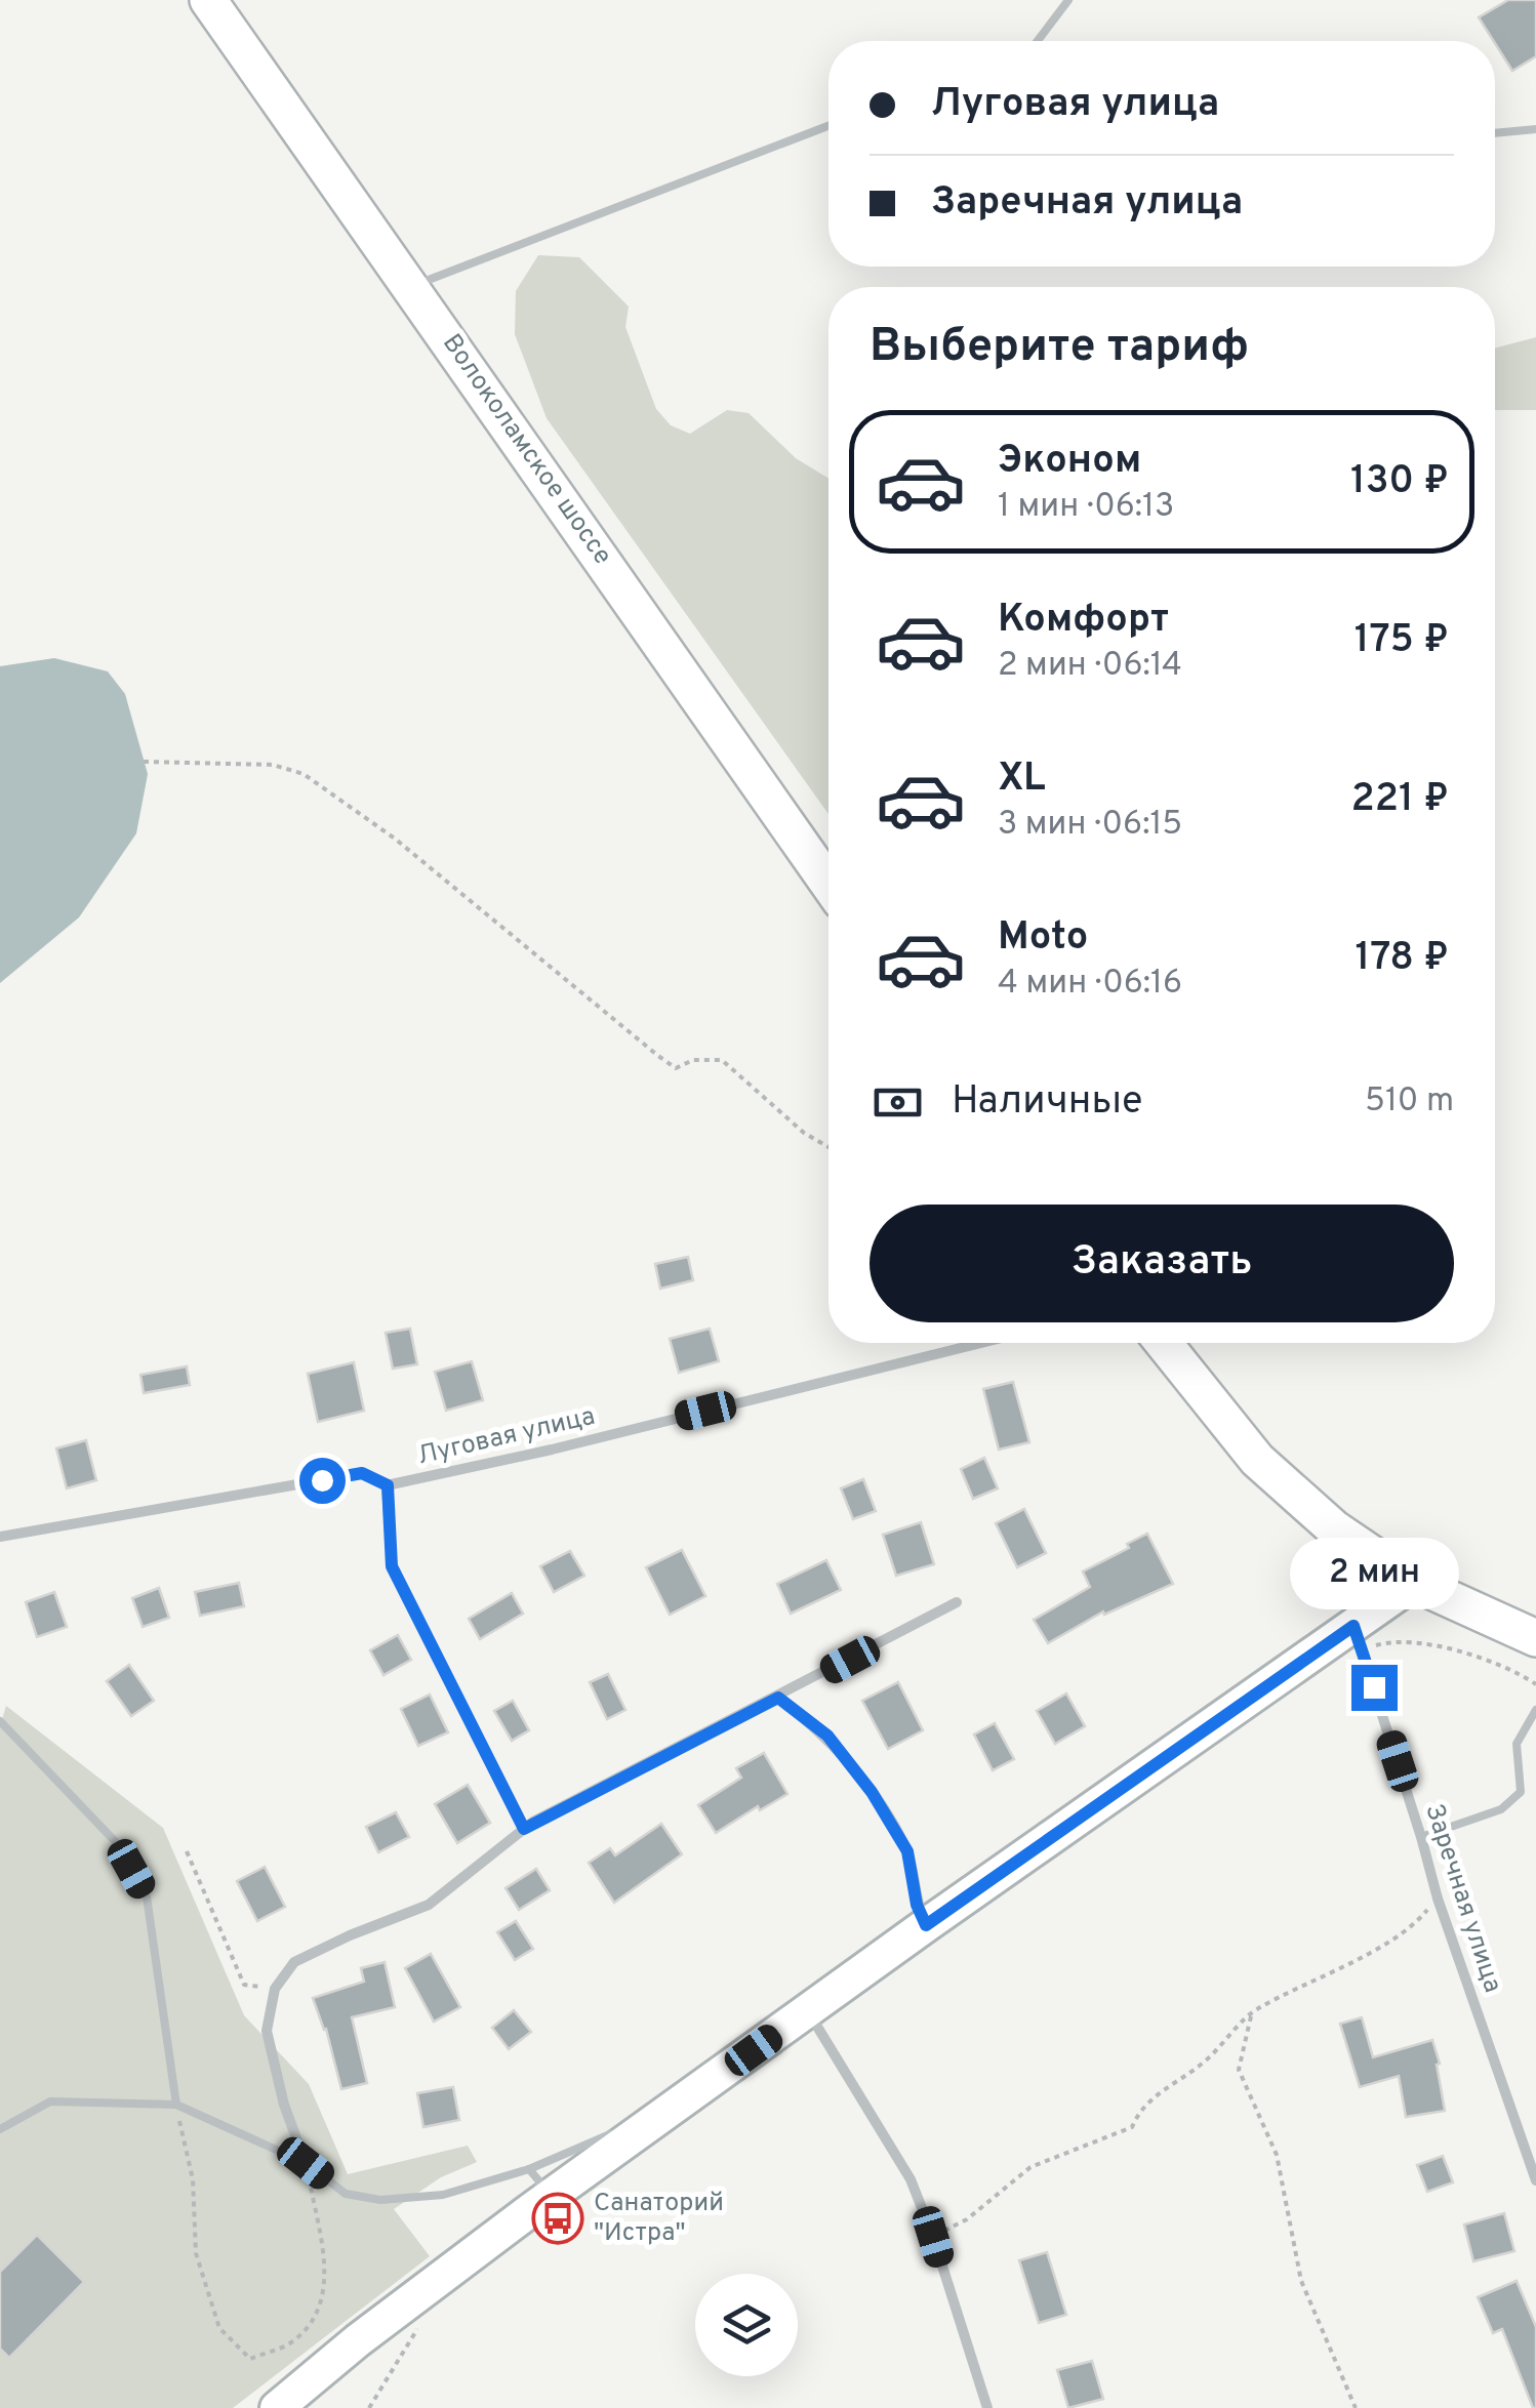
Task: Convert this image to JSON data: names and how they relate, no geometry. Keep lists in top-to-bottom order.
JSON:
{
  "streets": {
    "main road": ["Волоколамское шоссе"],
    "street": ["Луговая улица", "Заречная улица"]
  },
  "places": {
    "bus stop": ["Санаторий \"Истра\""]
  },
  "page": {
    "banner": ["Луговая улица", "Заречная улица"],
    "heading": "Выберите тариф",
    "list": [
      {
        "name": "Эконом",
        "note": "1 мин · 06:13",
        "value": "130 ₽"
      },
      {
        "name": "Комфорт",
        "note": "2 мин · 06:14",
        "value": "175 ₽"
      },
      {
        "name": "XL",
        "note": "3 мин · 06:15",
        "value": "221 ₽"
      },
      {
        "name": "Moto",
        "note": "4 мин · 06:16",
        "value": "178 ₽"
      }
    ],
    "pay": ["Наличные", "510 m"],
    "buttons": "Заказать",
    "bubble": "2 мин"
  }
}
